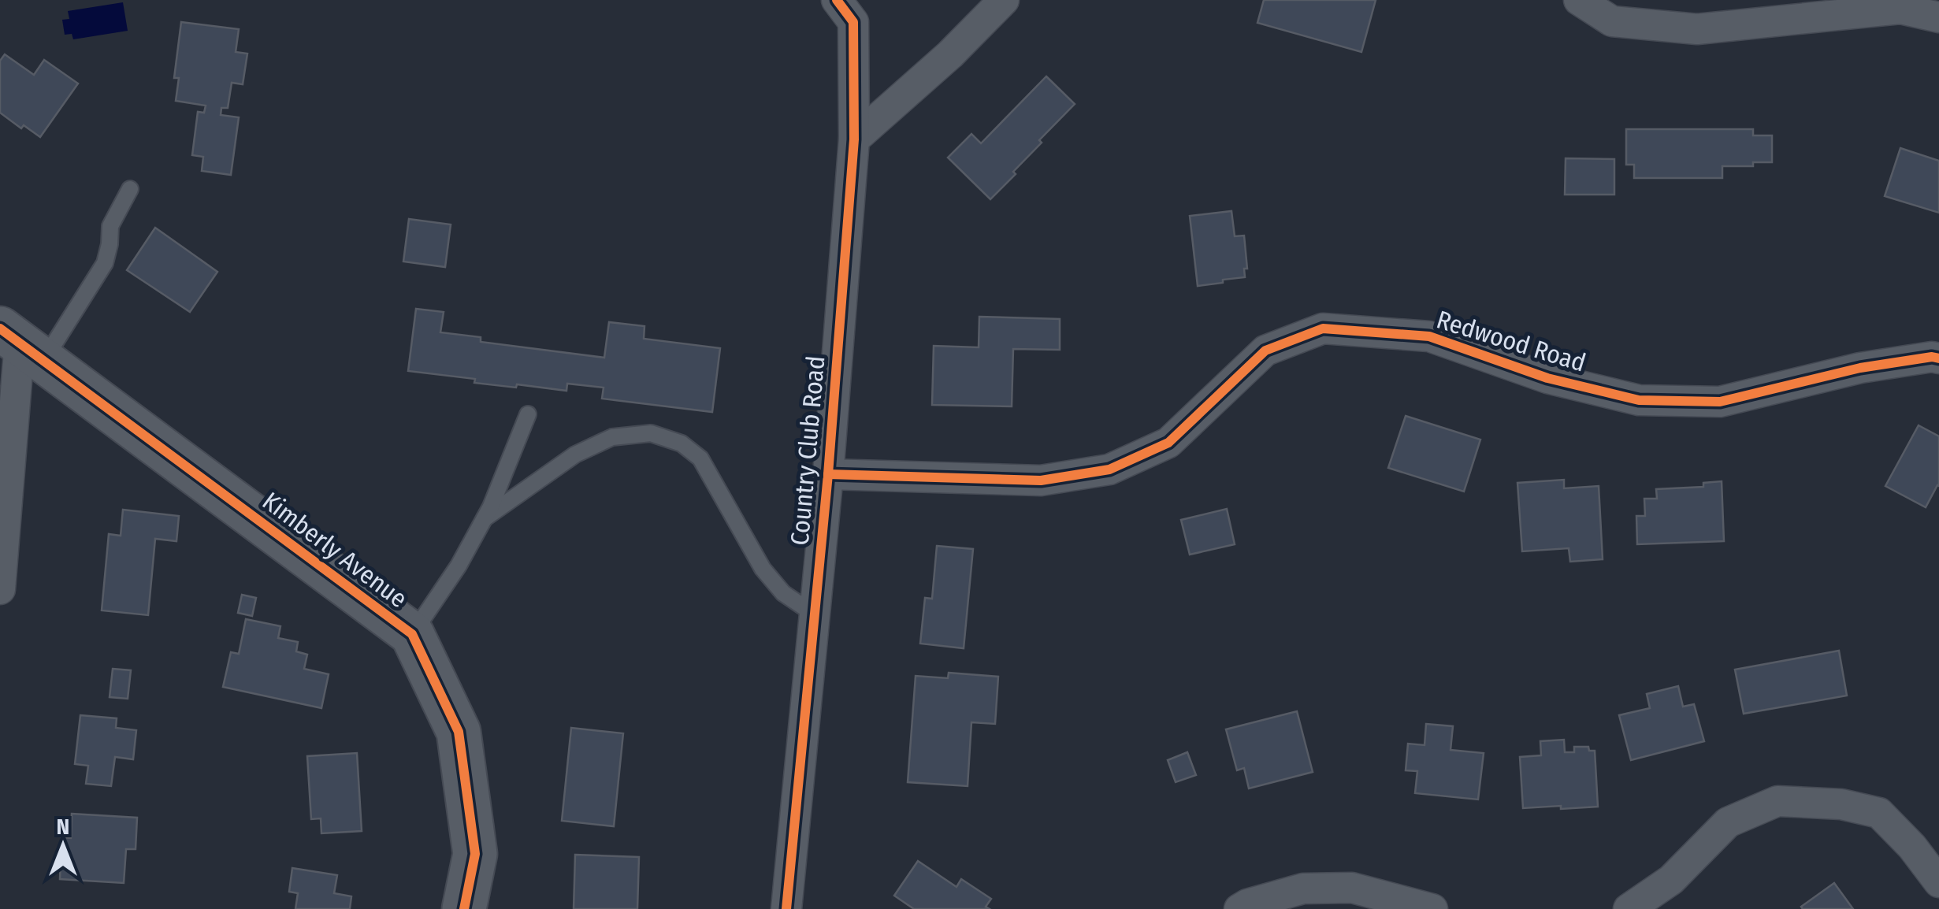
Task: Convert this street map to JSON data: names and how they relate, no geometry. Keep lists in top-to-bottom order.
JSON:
{
  "streets": {
    "street": ["Redwood Road", "Country Club Road", "Kimberly Avenue"]
  },
  "crossings": [
    ["Redwood Road", "Country Club Road"]
  ],
  "north": "top"
}
